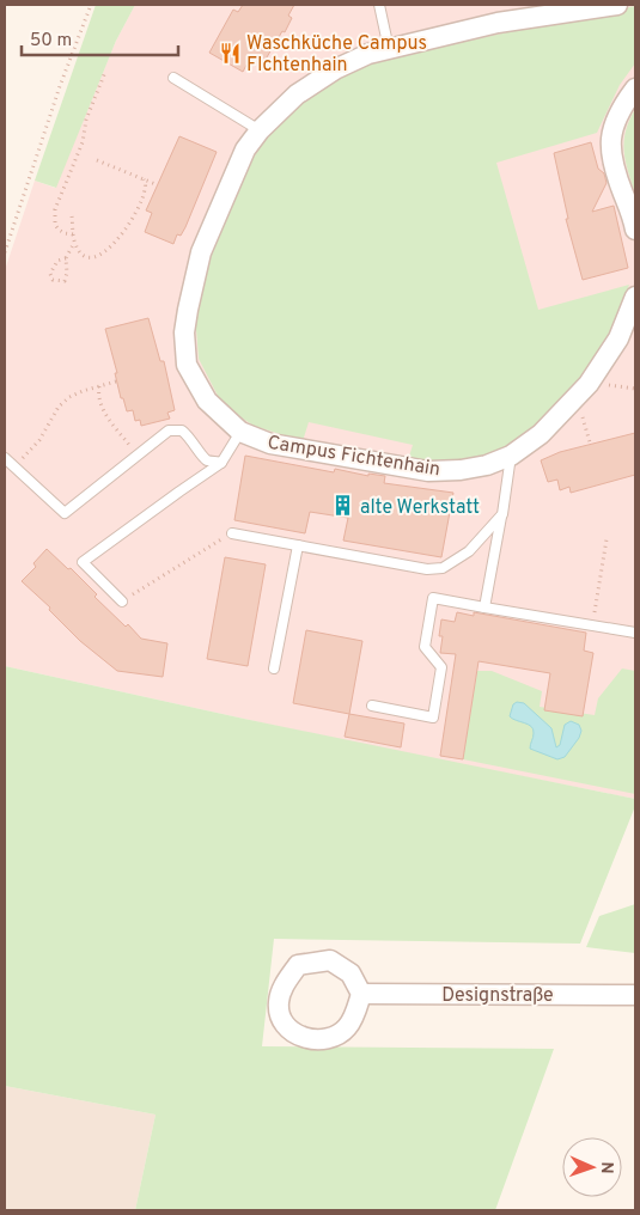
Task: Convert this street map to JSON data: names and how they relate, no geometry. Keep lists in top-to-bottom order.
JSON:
{
  "streets": {
    "street": ["Campus Fichtenhain", "Designstraße"]
  },
  "places": {
    "restaurant": ["Waschküche Campus FIchtenhain"],
    "building": ["alte Werkstatt"]
  },
  "scale_bar": "50 m",
  "north": "right"
}
